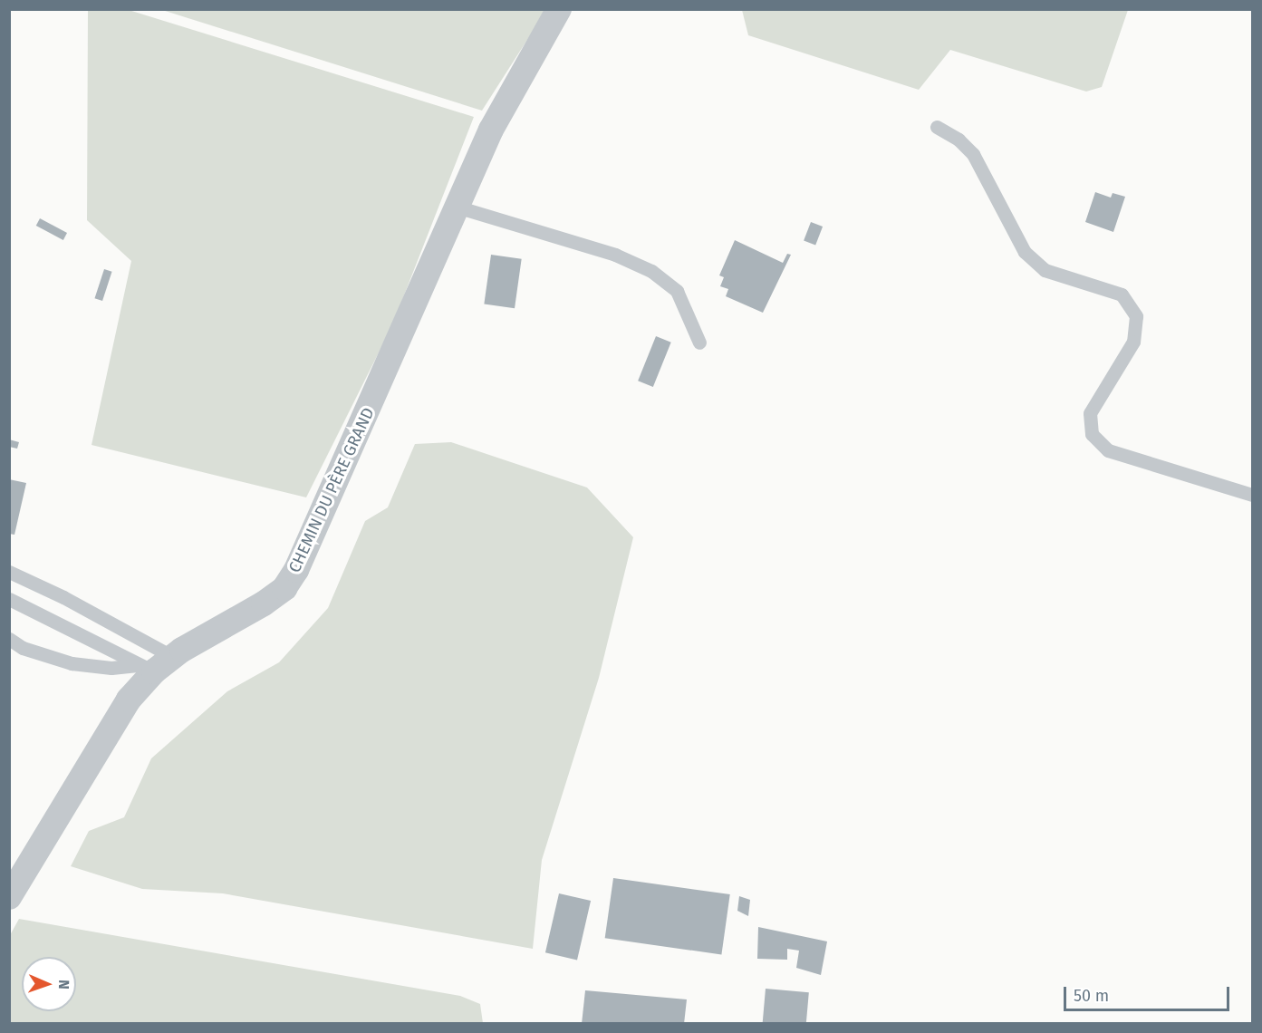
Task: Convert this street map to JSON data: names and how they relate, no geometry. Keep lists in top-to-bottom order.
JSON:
{
  "streets": {
    "street": ["CHEMIN DU PÈRE GRAND"]
  },
  "scale_bar": "50 m",
  "north": "right"
}
